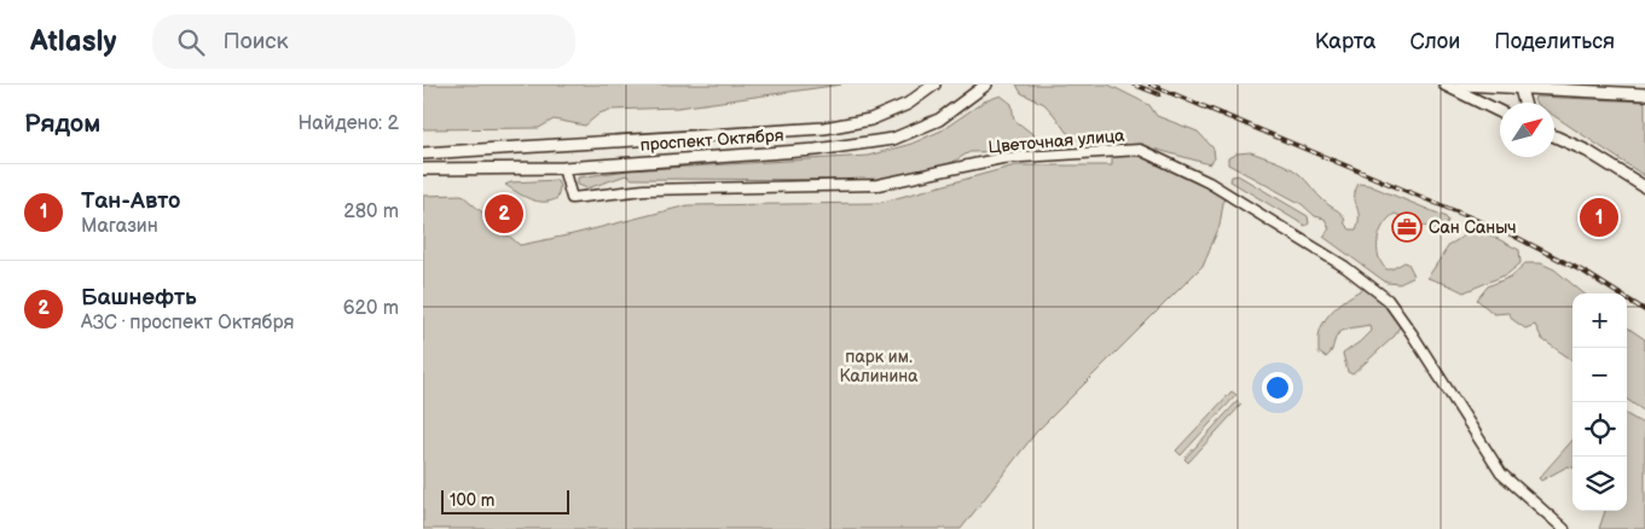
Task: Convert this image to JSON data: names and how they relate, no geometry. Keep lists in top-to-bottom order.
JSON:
{
  "streets": {
    "main road": ["проспект Октября"],
    "street": ["Цветочная улица"]
  },
  "crossings": [
    ["проспект Октября", "Цветочная улица"]
  ],
  "parks": ["парк им. Калинина"],
  "places": {
    "office": ["Сан Саныч"]
  },
  "scale_bar": "100 m",
  "north": "top right",
  "page": {
    "header": "Atlasly",
    "search": "Поиск",
    "nav": ["Карта", "Слои", "Поделиться"],
    "heading": ["Рядом", "Найдено: 2"],
    "list": [
      {
        "mark": "1",
        "name": "Тан-Авто",
        "note": "Магазин",
        "value": "280 m"
      },
      {
        "mark": "2",
        "name": "Башнефть",
        "note": "АЗС · проспект Октября",
        "value": "620 m"
      }
    ],
    "pins": ["2", "1"],
    "map_buttons": ["+", "−"],
    "scale": "100 m"
  }
}
